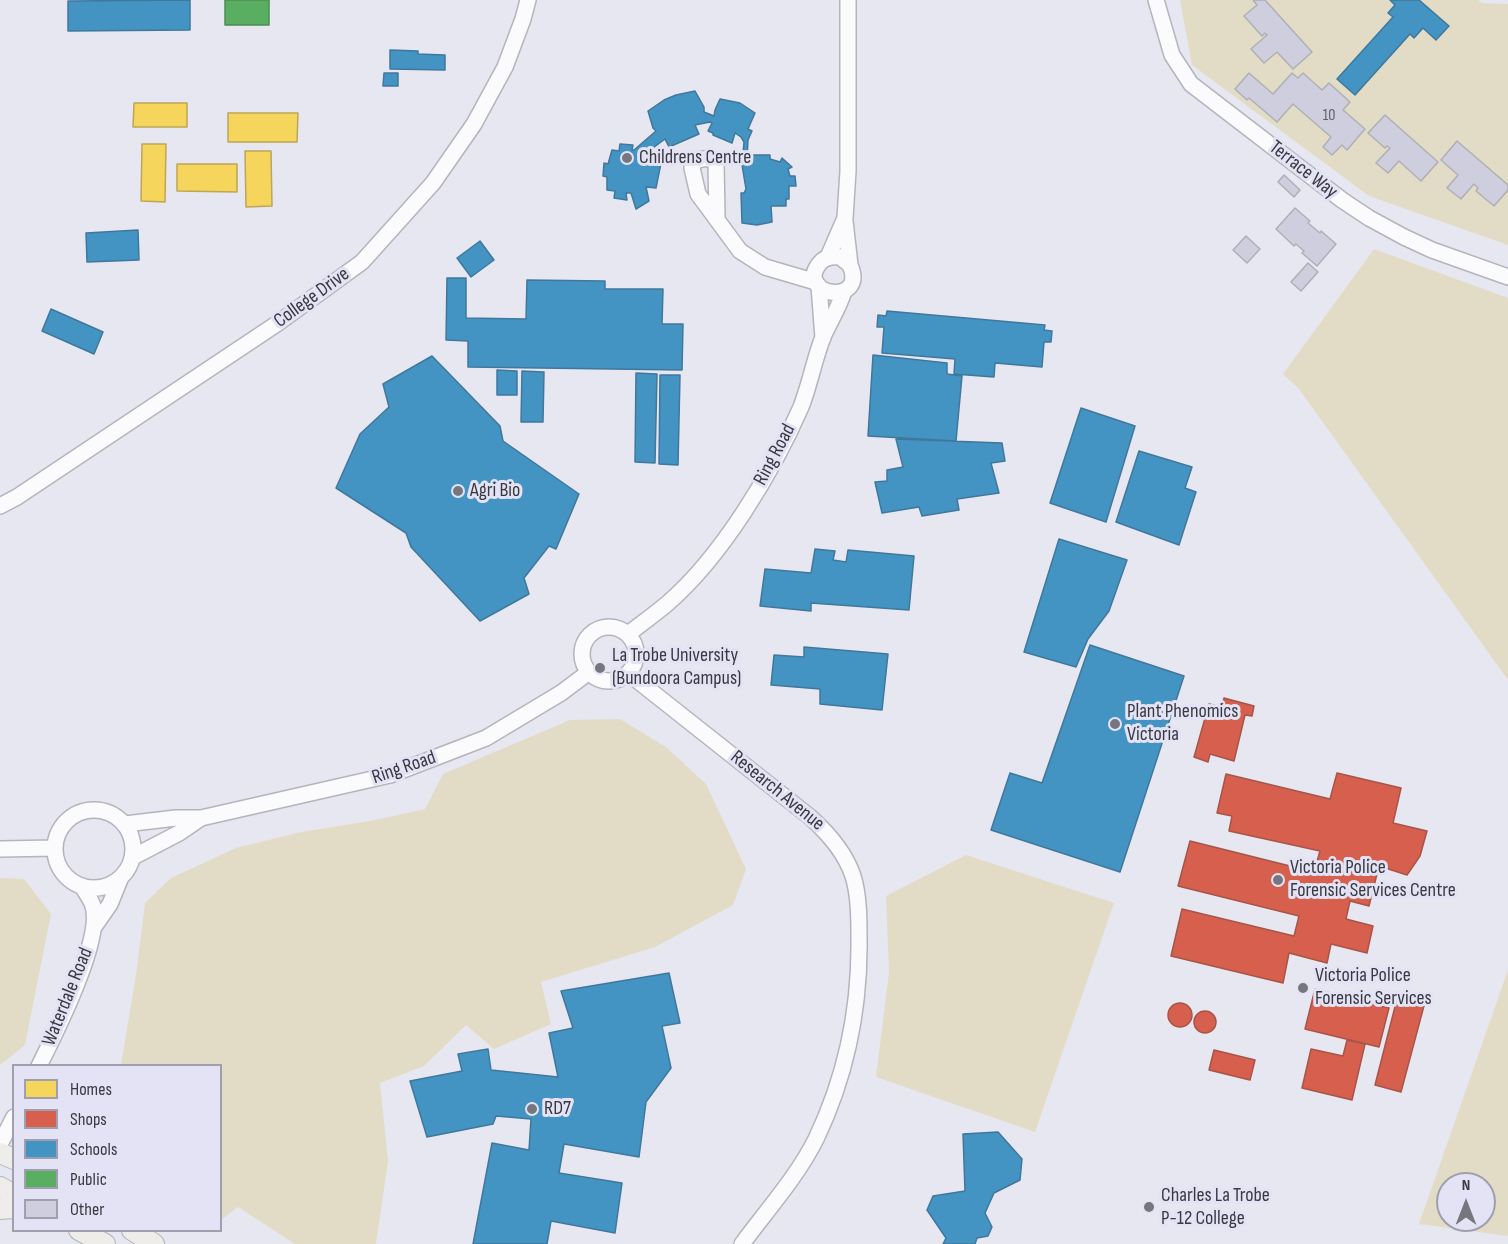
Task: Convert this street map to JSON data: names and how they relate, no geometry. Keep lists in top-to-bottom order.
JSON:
{
  "streets": {
    "street": [
      "Terrace Way",
      "College Drive",
      "Ring Road",
      "Research Avenue",
      "Waterdale Road"
    ]
  },
  "crossings": [
    ["Ring Road", "Research Avenue"],
    ["Ring Road", "Waterdale Road"]
  ],
  "places": [
    "Childrens Centre",
    "Agri Bio",
    "La Trobe University (Bundoora Campus)",
    "Plant Phenomics Victoria",
    "Victoria Police Forensic Services Centre",
    "Victoria Police Forensic Services",
    "RD7",
    "Charles La Trobe P-12 College"
  ],
  "house_numbers": ["10"],
  "legend": [
    "Homes",
    "Shops",
    "Schools",
    "Public",
    "Other"
  ],
  "north": "top"
}
